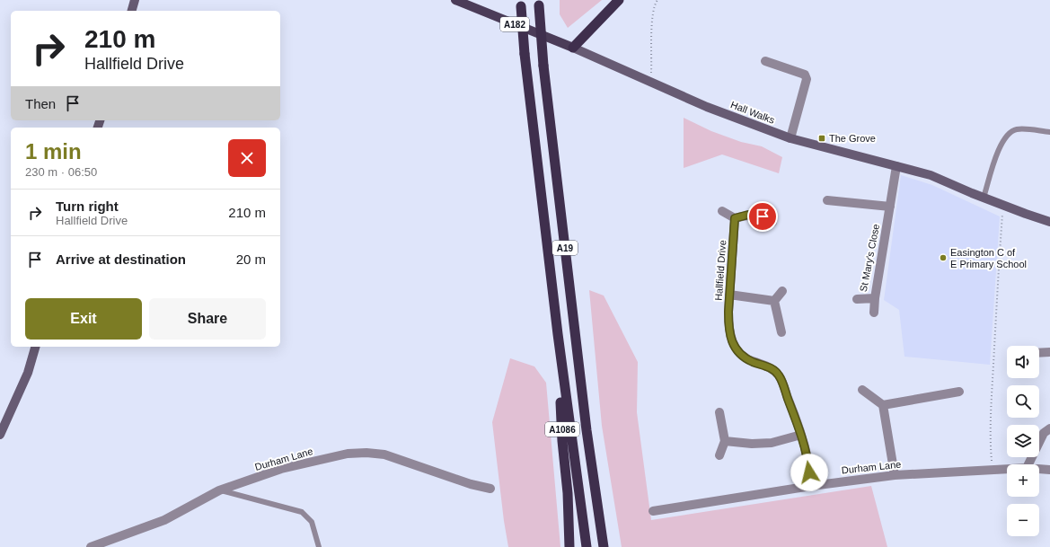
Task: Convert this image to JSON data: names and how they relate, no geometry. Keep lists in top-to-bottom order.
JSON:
{
  "streets": {
    "highway": ["A19", "A1086"],
    "main road": ["A182", "Hall Walks"],
    "street": ["St Mary's Close", "Hallfield Drive", "Durham Lane"]
  },
  "crossings": [
    ["Hall Walks", "St Mary's Close"],
    ["A19", "A1086"],
    ["Hallfield Drive", "Durham Lane"]
  ],
  "places": {
    "transit": ["The Grove"],
    "other": ["Easington C of E Primary School"]
  },
  "page": {
    "turn": ["210 m", "Hallfield Drive"],
    "then": "Then",
    "heading": ["1 min", "230 m · 06:50"],
    "list": [
      {
        "name": "Turn right",
        "note": "Hallfield Drive",
        "value": "210 m"
      },
      {
        "name": "Arrive at destination",
        "value": "20 m"
      }
    ],
    "buttons": ["Exit", "Share"],
    "map_buttons": ["+", "−"]
  }
}
